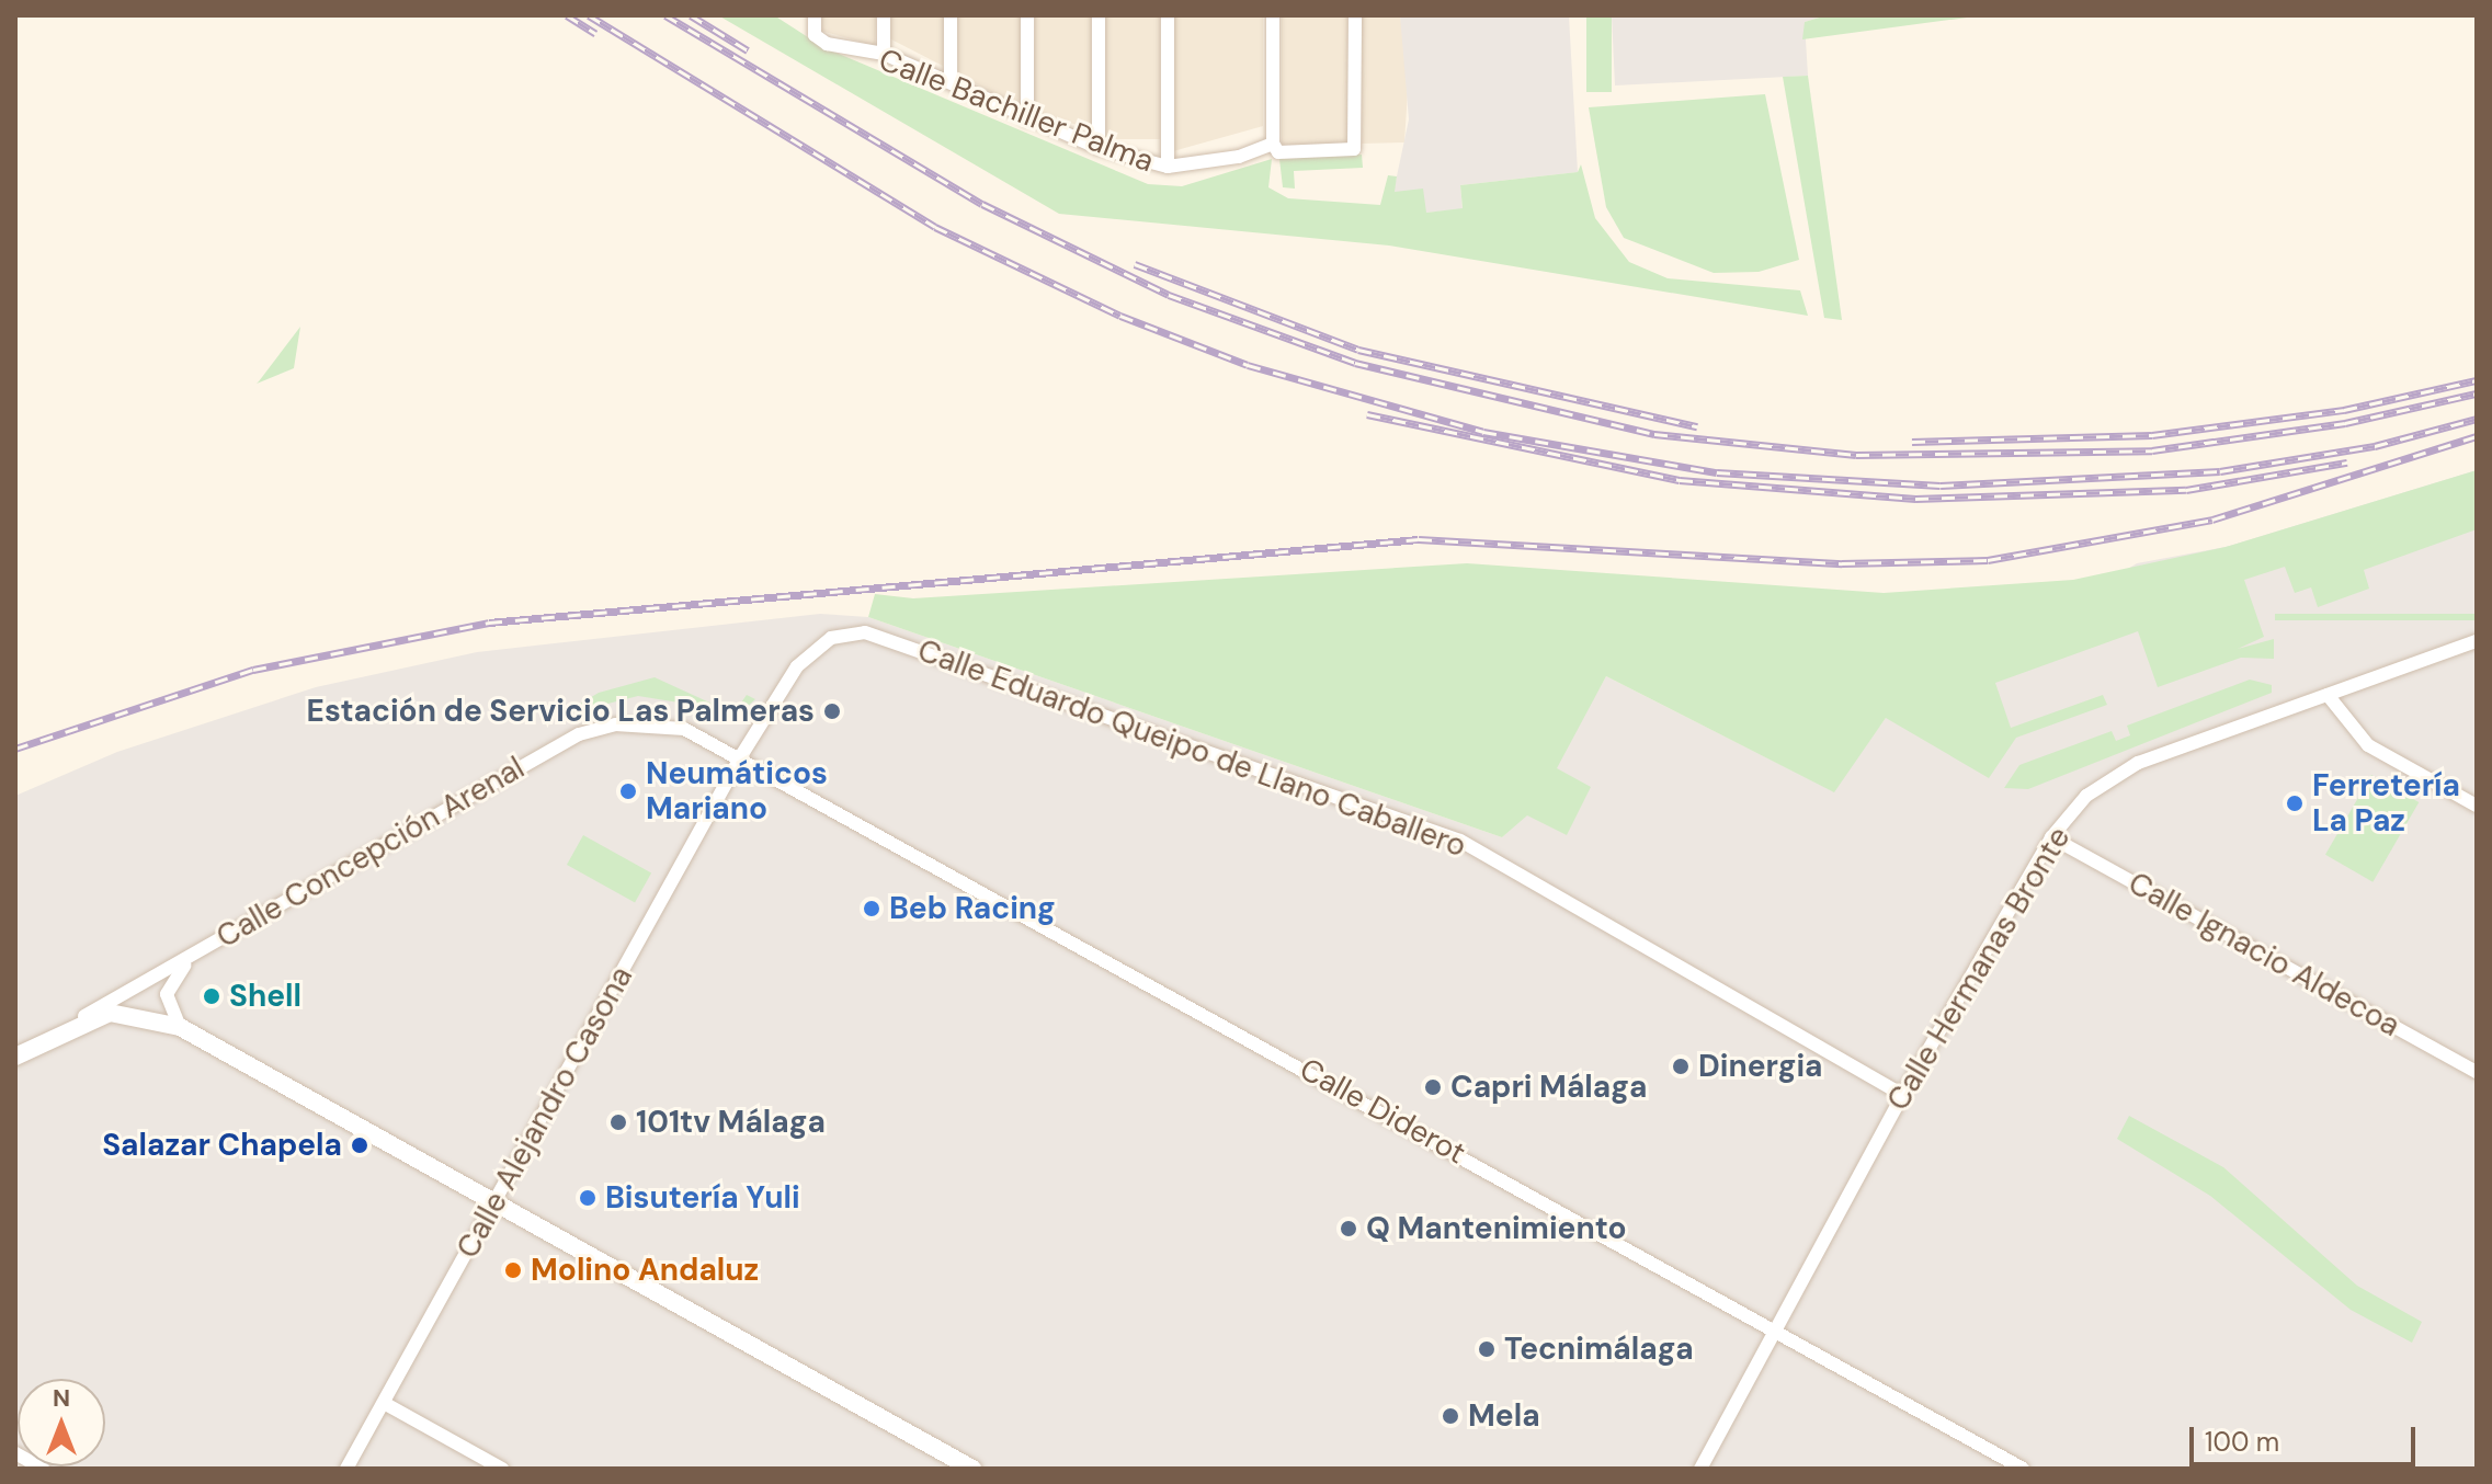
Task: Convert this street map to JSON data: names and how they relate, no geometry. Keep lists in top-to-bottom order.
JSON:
{
  "streets": {
    "street": [
      "Calle Bachiller Palma",
      "Calle Eduardo Queipo de Llano Caballero",
      "Calle Concepción Arenal",
      "Calle Ignacio Aldecoa",
      "Calle Hermanas Bronte",
      "Calle Diderot",
      "Calle Alejandro Casona"
    ]
  },
  "crossings": [
    ["Calle Eduardo Queipo de Llano Caballero", "Calle Concepción Arenal"],
    ["Calle Eduardo Queipo de Llano Caballero", "Calle Hermanas Bronte"],
    ["Calle Eduardo Queipo de Llano Caballero", "Calle Diderot"],
    ["Calle Eduardo Queipo de Llano Caballero", "Calle Alejandro Casona"],
    ["Calle Concepción Arenal", "Calle Diderot"],
    ["Calle Concepción Arenal", "Calle Alejandro Casona"],
    ["Calle Ignacio Aldecoa", "Calle Hermanas Bronte"],
    ["Calle Hermanas Bronte", "Calle Diderot"],
    ["Calle Diderot", "Calle Alejandro Casona"]
  ],
  "places": [
    "Estación de Servicio Las Palmeras",
    "Neumáticos Mariano",
    "Ferretería La Paz",
    "Beb Racing",
    "Shell",
    "Dinergia",
    "Capri Málaga",
    "101tv Málaga",
    "Salazar Chapela",
    "Bisutería Yuli",
    "Q Mantenimiento",
    "Molino Andaluz",
    "Tecnimálaga",
    "Mela"
  ],
  "scale_bar": "100 m",
  "north": "top"
}
